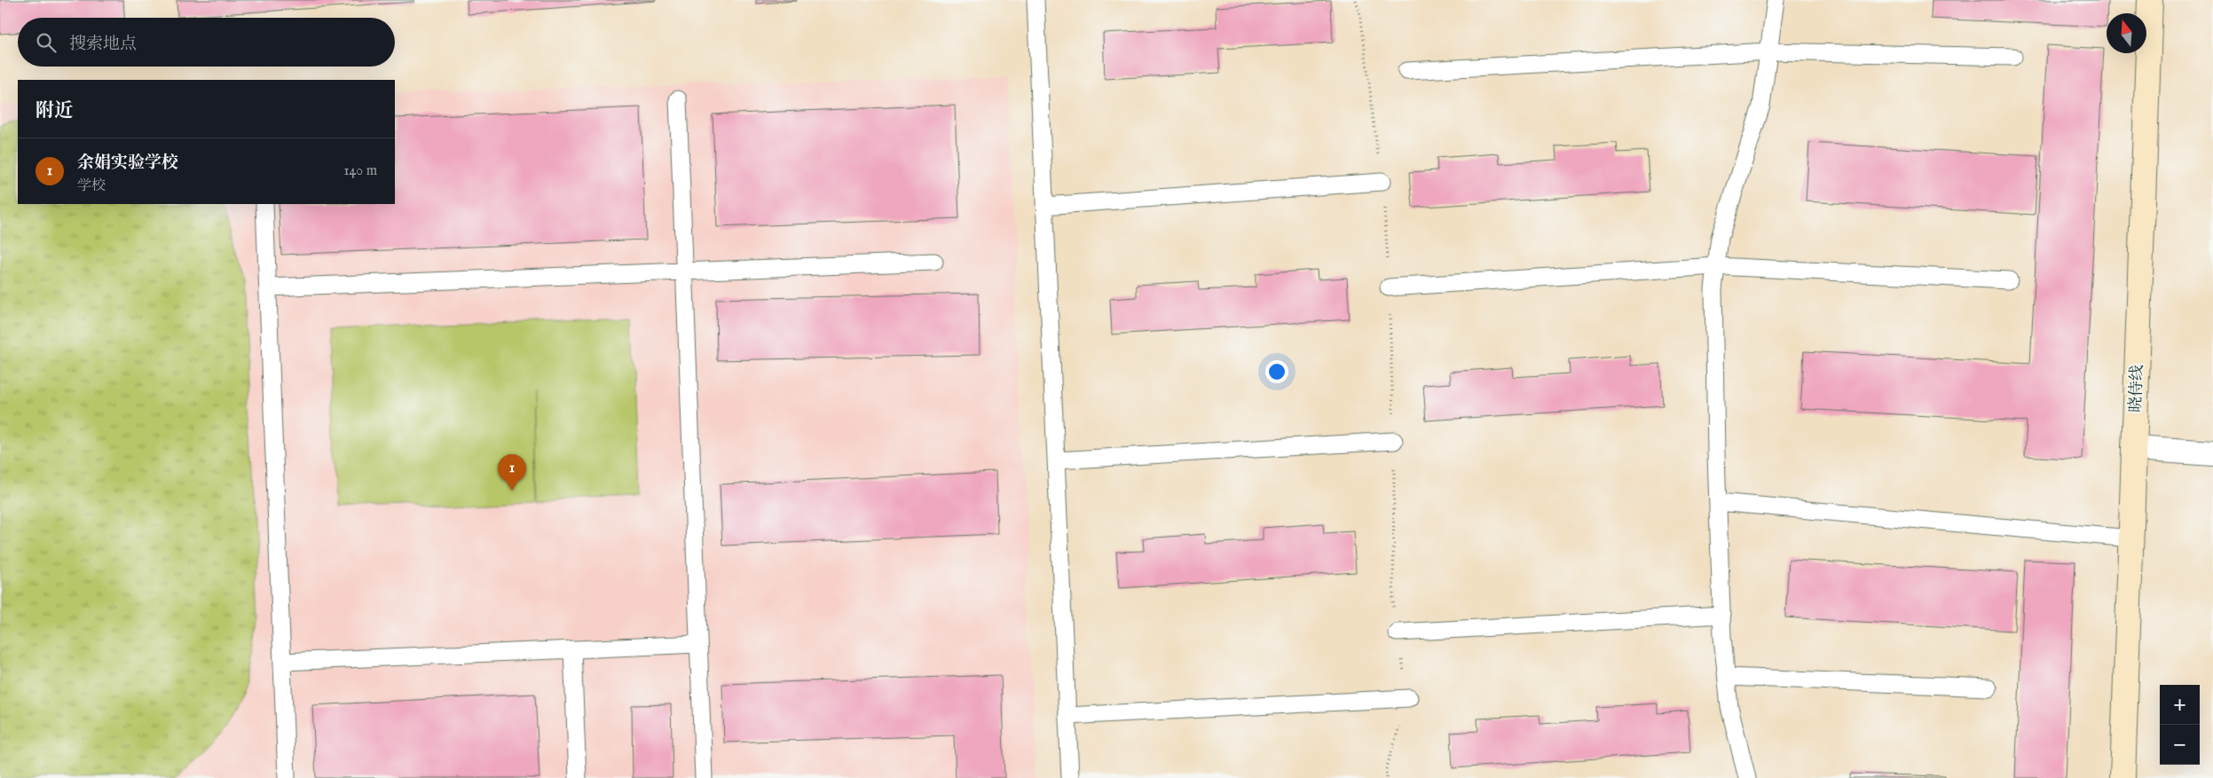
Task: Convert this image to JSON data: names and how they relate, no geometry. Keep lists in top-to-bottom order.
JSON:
{
  "streets": {
    "main road": ["晓侍线"]
  },
  "north": "top",
  "page": {
    "search": "搜索地点",
    "heading": "附近",
    "list": [
      {
        "mark": "1",
        "name": "余娟实验学校",
        "note": "学校",
        "value": "140 m"
      }
    ],
    "pins": "1",
    "map_buttons": ["+", "−"]
  }
}
